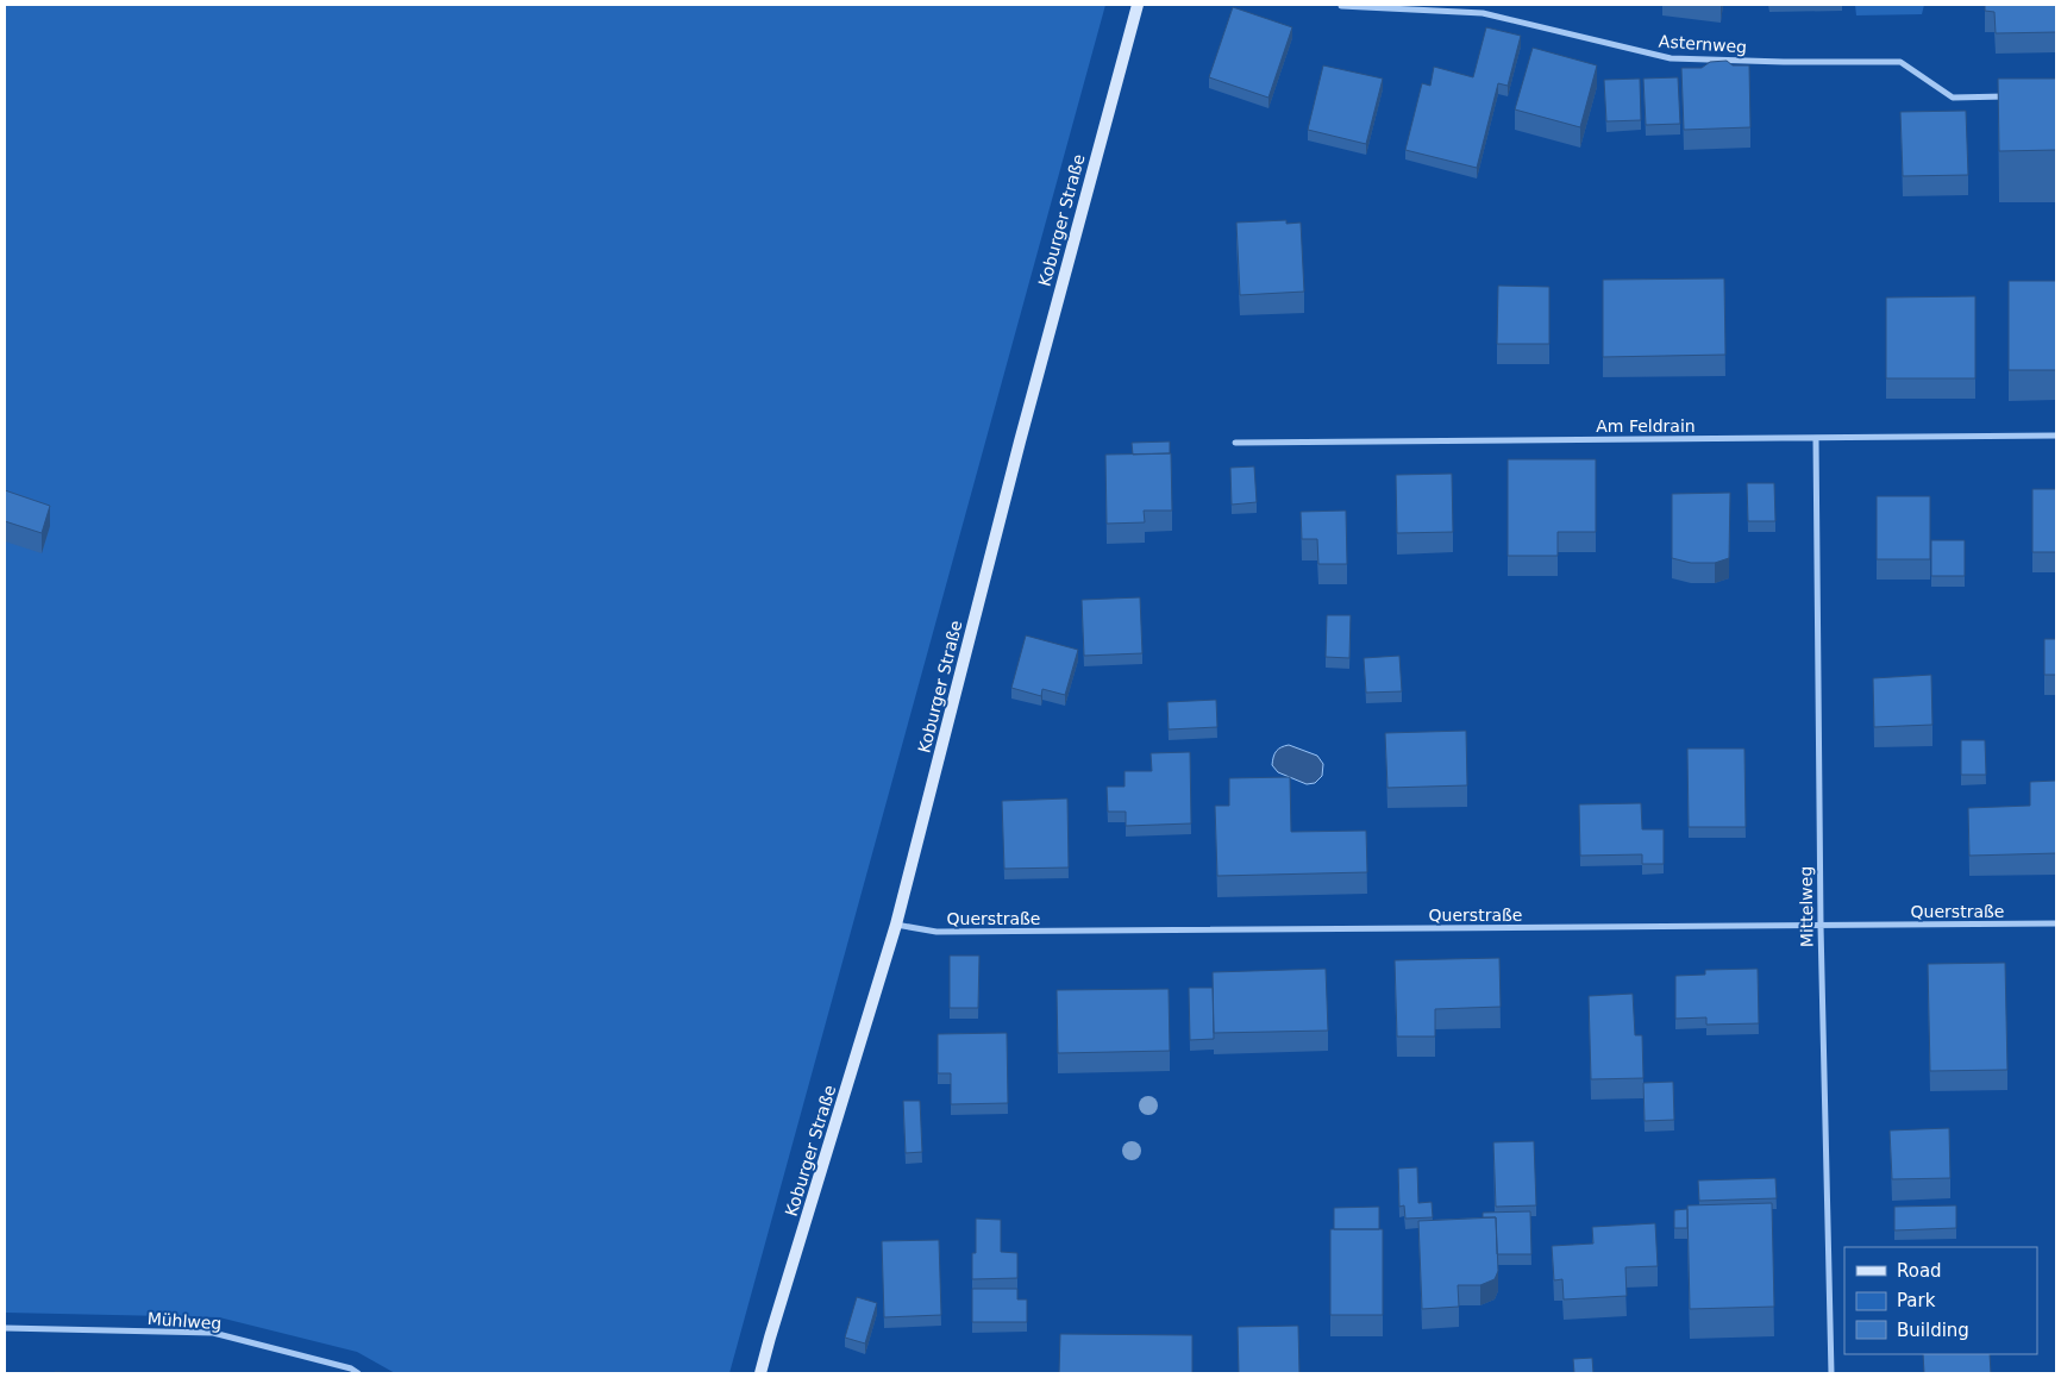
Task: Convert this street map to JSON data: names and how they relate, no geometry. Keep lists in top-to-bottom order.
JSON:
{
  "streets": {
    "main road": ["Koburger Straße"],
    "street": [
      "Asternweg",
      "Am Feldrain",
      "Mittelweg",
      "Querstraße",
      "Mühlweg"
    ]
  },
  "crossings": [
    ["Koburger Straße", "Querstraße"],
    ["Am Feldrain", "Mittelweg"],
    ["Mittelweg", "Querstraße"]
  ],
  "legend": ["Road", "Park", "Building"]
}
